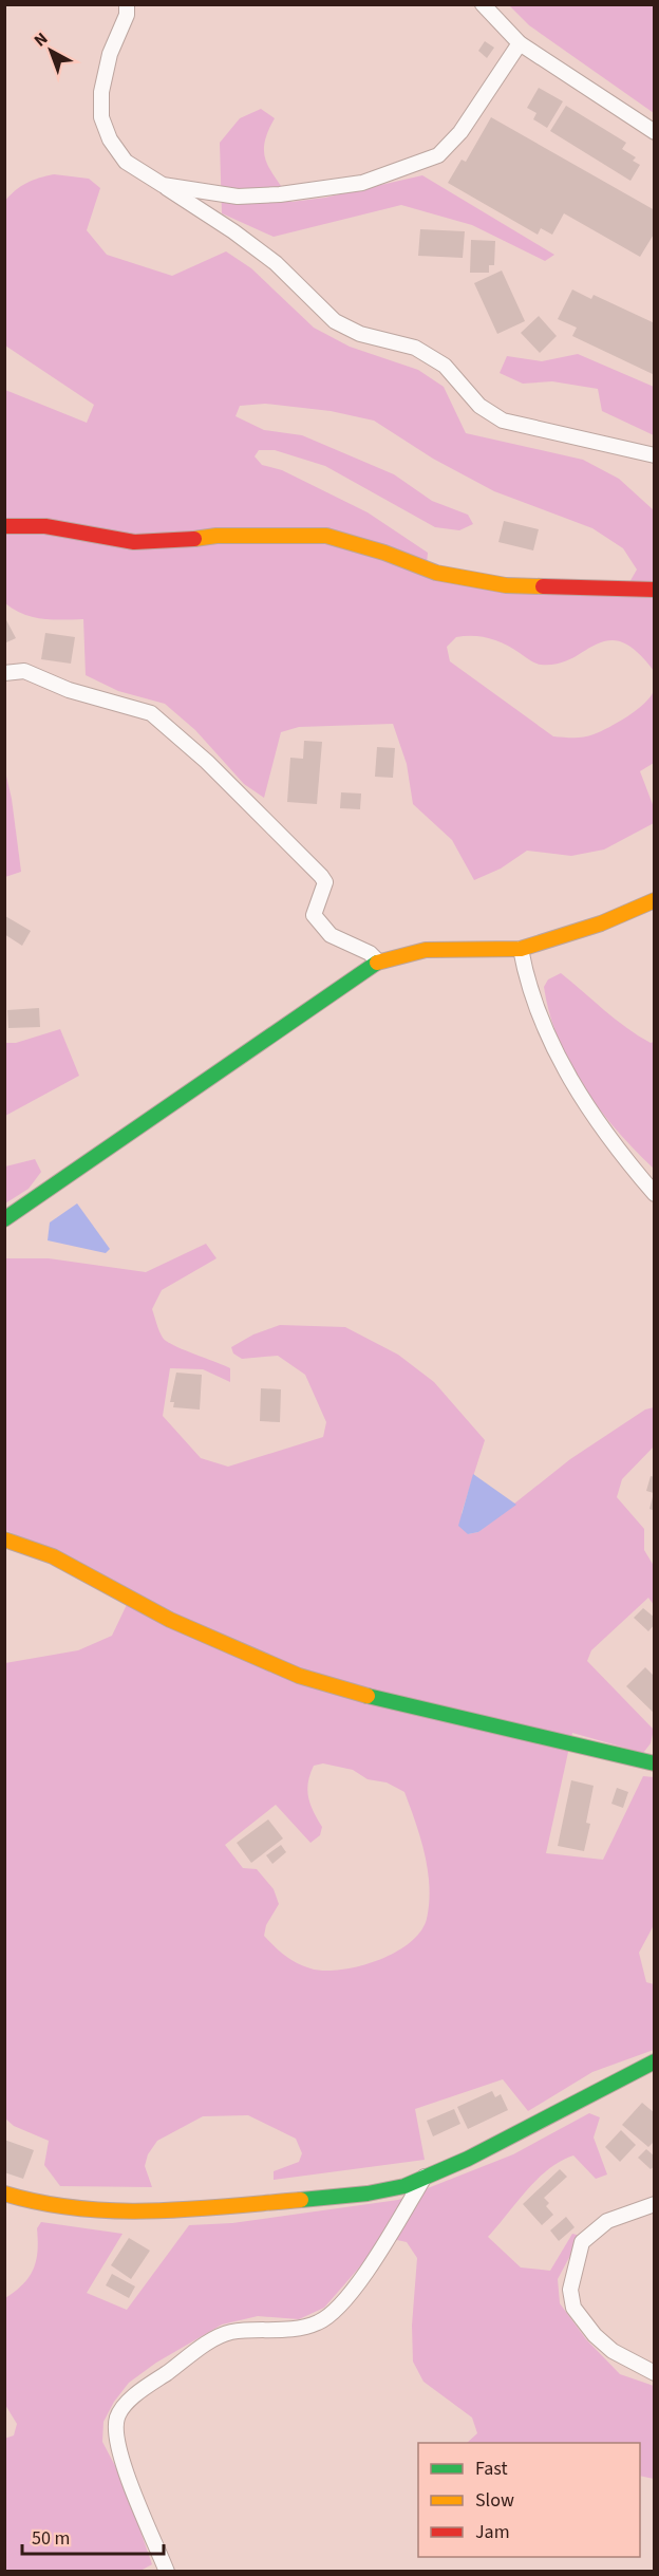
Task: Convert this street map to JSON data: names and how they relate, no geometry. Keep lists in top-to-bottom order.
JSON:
{
  "legend": ["Fast", "Slow", "Jam"],
  "scale_bar": "50 m",
  "north": "top left"
}
